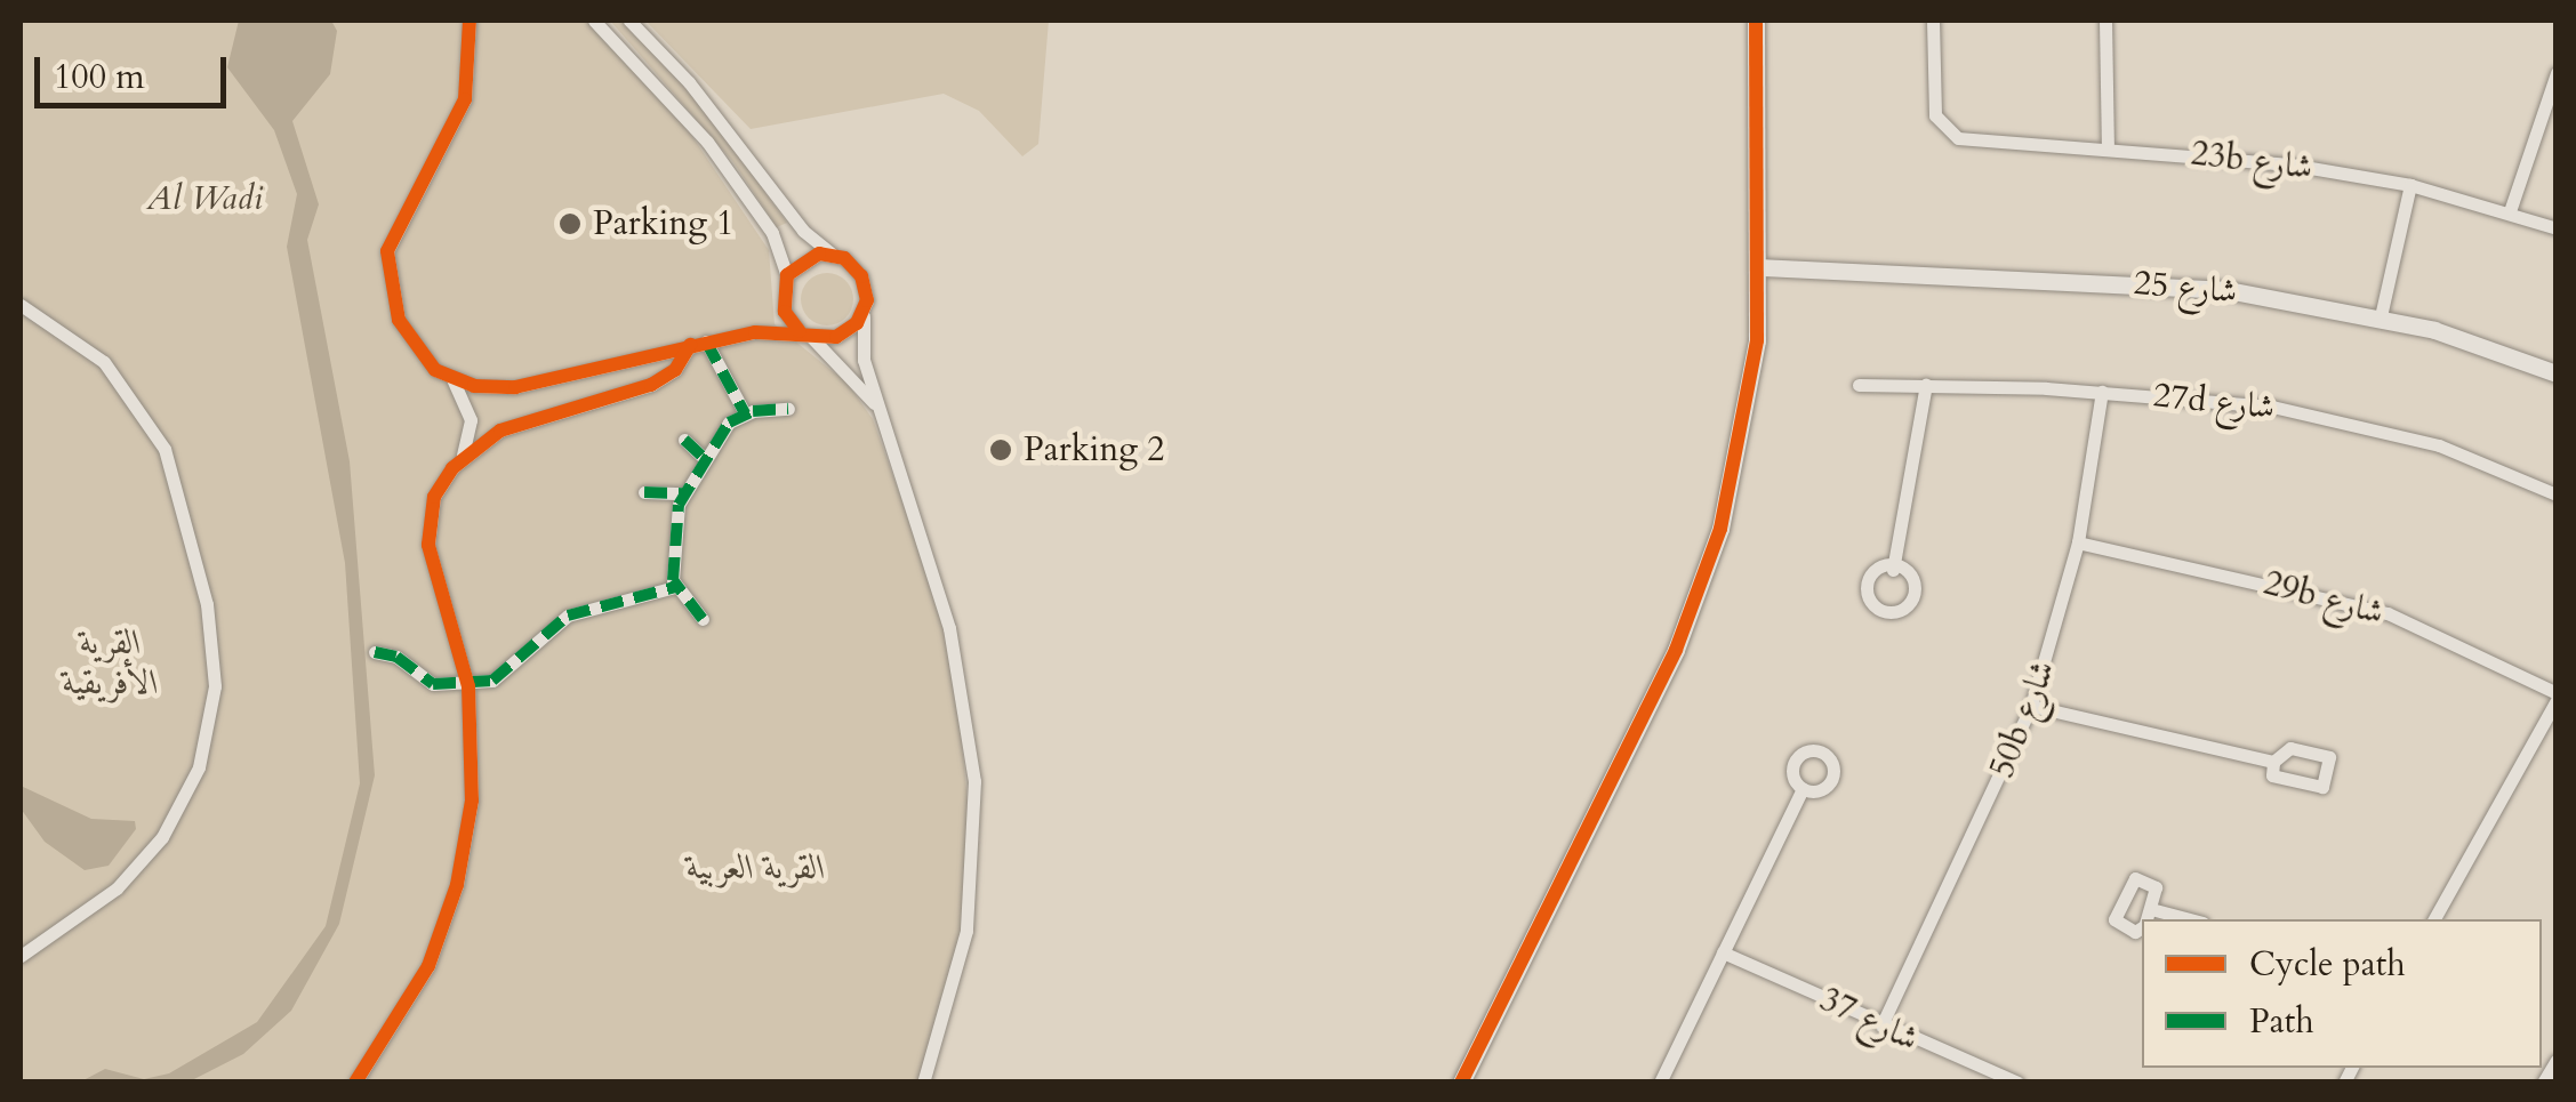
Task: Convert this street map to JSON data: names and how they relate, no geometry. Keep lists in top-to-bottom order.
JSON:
{
  "streets": {
    "street": [
      "23b شارع",
      "شارع 25",
      "27d شارع",
      "29b شارع",
      "50b شارع",
      "شارع 37"
    ]
  },
  "crossings": [
    ["27d شارع", "50b شارع"],
    ["29b شارع", "50b شارع"],
    ["50b شارع", "شارع 37"]
  ],
  "parks": ["Al Wadi", "القرية الأفريقية", "القرية العربية"],
  "places": ["Parking 1", "Parking 2"],
  "legend": ["Cycle path", "Path"],
  "scale_bar": "100 m"
}
